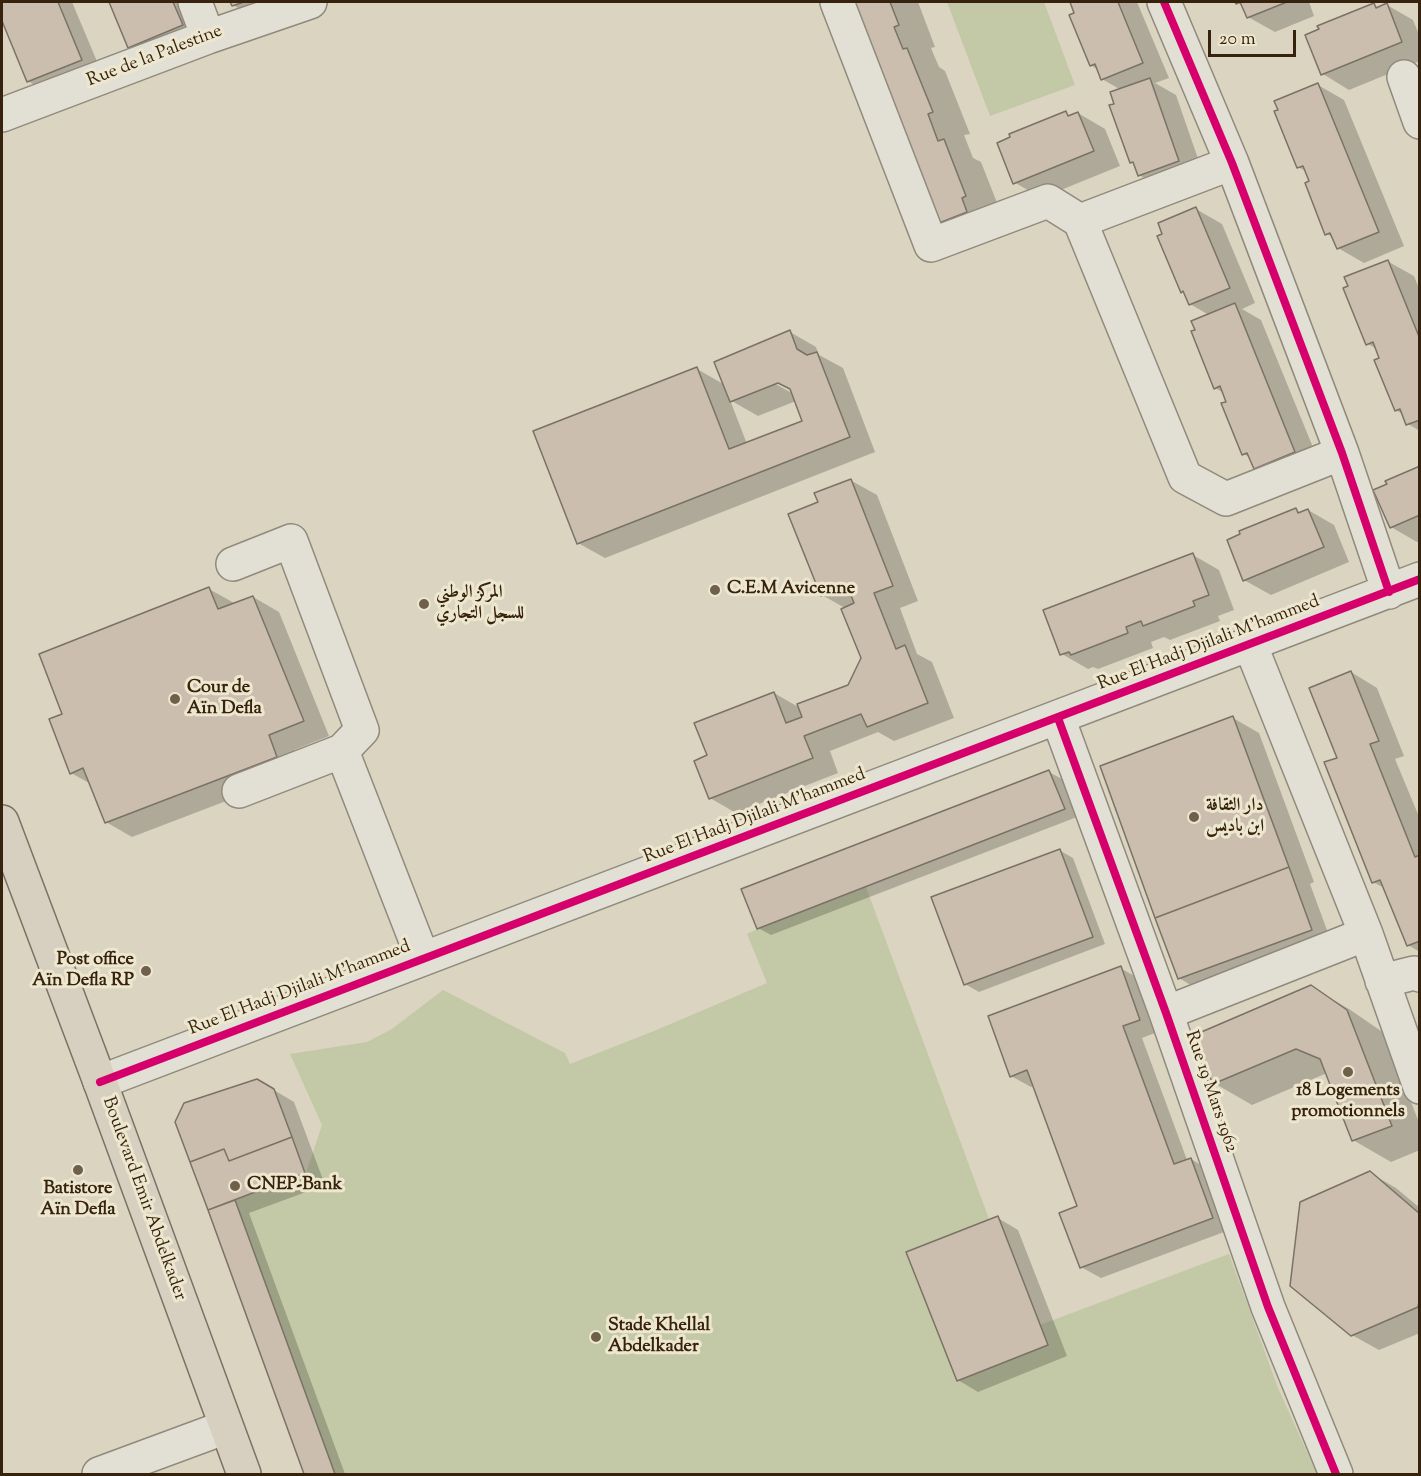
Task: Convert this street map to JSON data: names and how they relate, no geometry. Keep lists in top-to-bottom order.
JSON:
{
  "streets": {
    "main road": ["Boulevard Emir Abdelkader"],
    "street": ["Rue de la Palestine", "Rue El Hadj Djilali M'hammed", "Rue 19 Mars 1962"]
  },
  "crossings": [
    ["Rue El Hadj Djilali M'hammed", "Rue 19 Mars 1962"],
    ["Rue El Hadj Djilali M'hammed", "Boulevard Emir Abdelkader"]
  ],
  "places": [
    "C.E.M Avicenne",
    "المركز الوطني للسجل التجاري",
    "Cour de Aïn Defla",
    "دار الثقافة ابن باديس",
    "Post office Aïn Defla RP",
    "18 Logements promotionnels",
    "Batistore Aïn Defla",
    "CNEP-Bank",
    "Stade Khellal Abdelkader"
  ],
  "scale_bar": "20 m"
}
